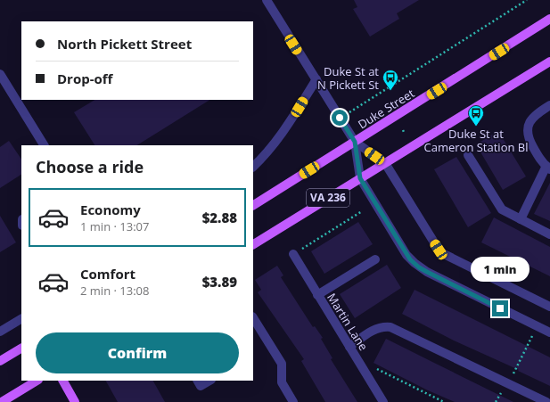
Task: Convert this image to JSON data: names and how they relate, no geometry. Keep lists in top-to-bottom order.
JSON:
{
  "streets": {
    "main road": ["Duke Street", "VA 236"],
    "street": ["Martin Lane"]
  },
  "places": {
    "bus stop": ["Duke St at N Pickett St", "Duke St at Cameron Station Bl"]
  },
  "page": {
    "banner": ["North Pickett Street", "Drop-off"],
    "heading": "Choose a ride",
    "list": [
      {
        "name": "Economy",
        "note": "1 min · 13:07",
        "value": "$2.88"
      },
      {
        "name": "Comfort",
        "note": "2 min · 13:08",
        "value": "$3.89"
      }
    ],
    "bubble": "1 min",
    "buttons": "Confirm"
  }
}
